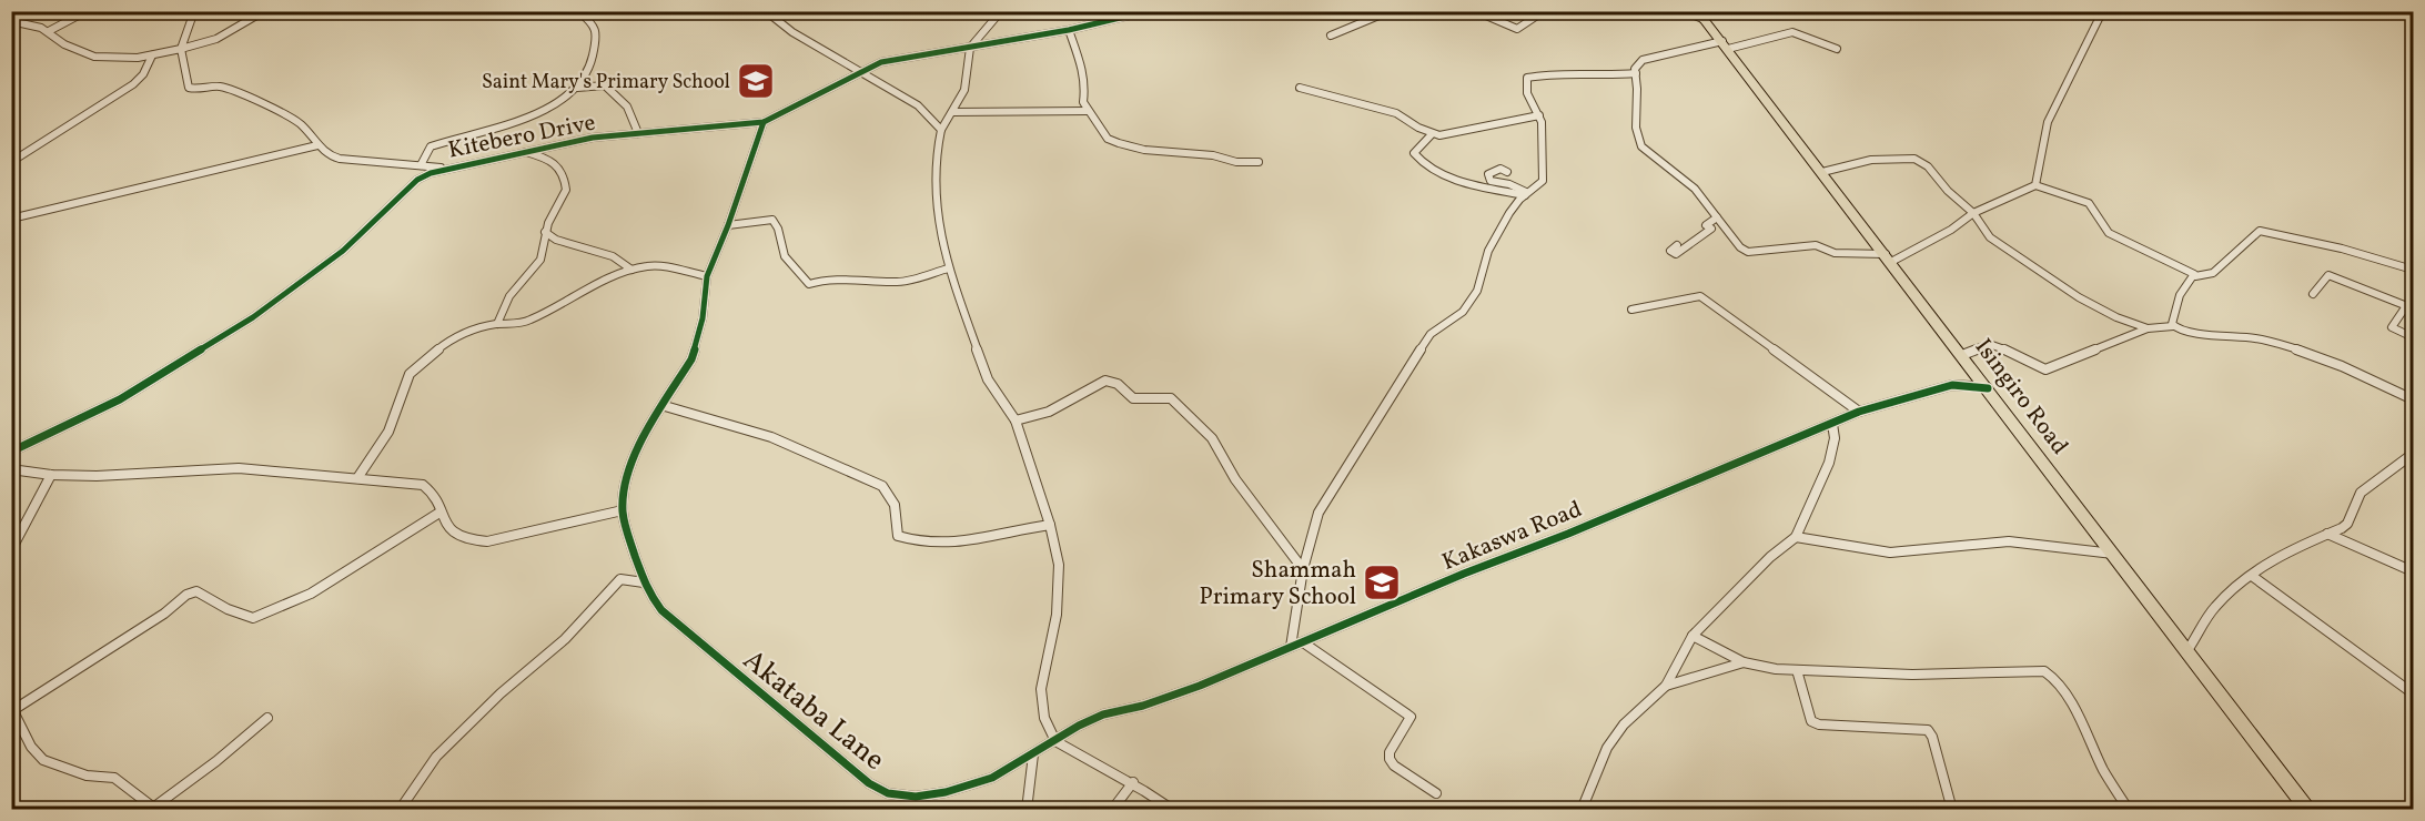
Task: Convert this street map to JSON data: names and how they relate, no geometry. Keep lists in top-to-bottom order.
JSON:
{
  "streets": {
    "main road": ["Isingiro Road"],
    "street": ["Kitebero Drive", "Kakaswa Road", "Akataba Lane"]
  },
  "crossings": [
    ["Isingiro Road", "Kakaswa Road"],
    ["Kakaswa Road", "Akataba Lane"]
  ],
  "places": {
    "school or university": ["Saint Mary's Primary School", "Shammah Primary School"]
  }
}
